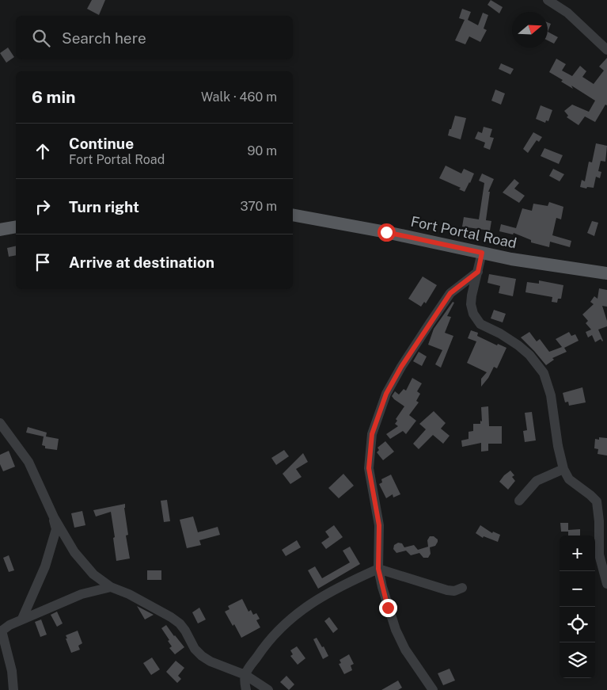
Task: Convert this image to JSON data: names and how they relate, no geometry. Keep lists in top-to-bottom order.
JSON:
{
  "streets": {
    "main road": ["Fort Portal Road"]
  },
  "north": "right",
  "page": {
    "search": "Search here",
    "heading": ["6 min", "Walk · 460 m"],
    "list": [
      ["Continue", "Fort Portal Road", "90 m"],
      ["Turn right", "370 m"],
      "Arrive at destination"
    ],
    "map_buttons": ["+", "−"]
  }
}
